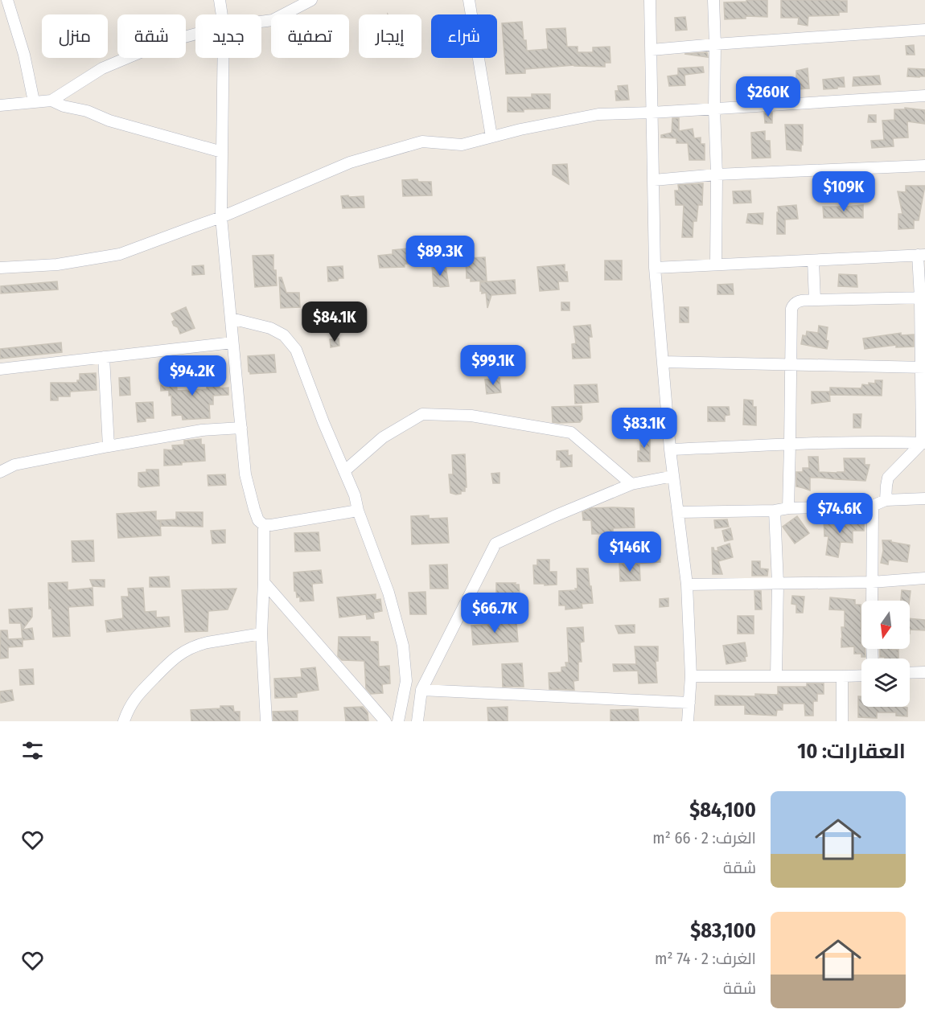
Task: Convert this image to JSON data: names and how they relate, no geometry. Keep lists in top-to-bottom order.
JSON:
{
  "north": "bottom",
  "page": {
    "chip": [
      "شراء",
      "إيجار",
      "تصفية",
      "جديد",
      "شقة",
      "منزل"
    ],
    "price": [
      "$260K",
      "$109K",
      "$89.3K",
      "$84.1K",
      "$99.1K",
      "$94.2K",
      "$83.1K",
      "$74.6K",
      "$146K",
      "$66.7K"
    ],
    "heading": "العقارات: 10",
    "list": [
      {
        "name": "$84,100",
        "note": "الغرف: 2 · 66 m² · شقة"
      },
      {
        "name": "$83,100",
        "note": "الغرف: 2 · 74 m² · شقة"
      }
    ]
  }
}
